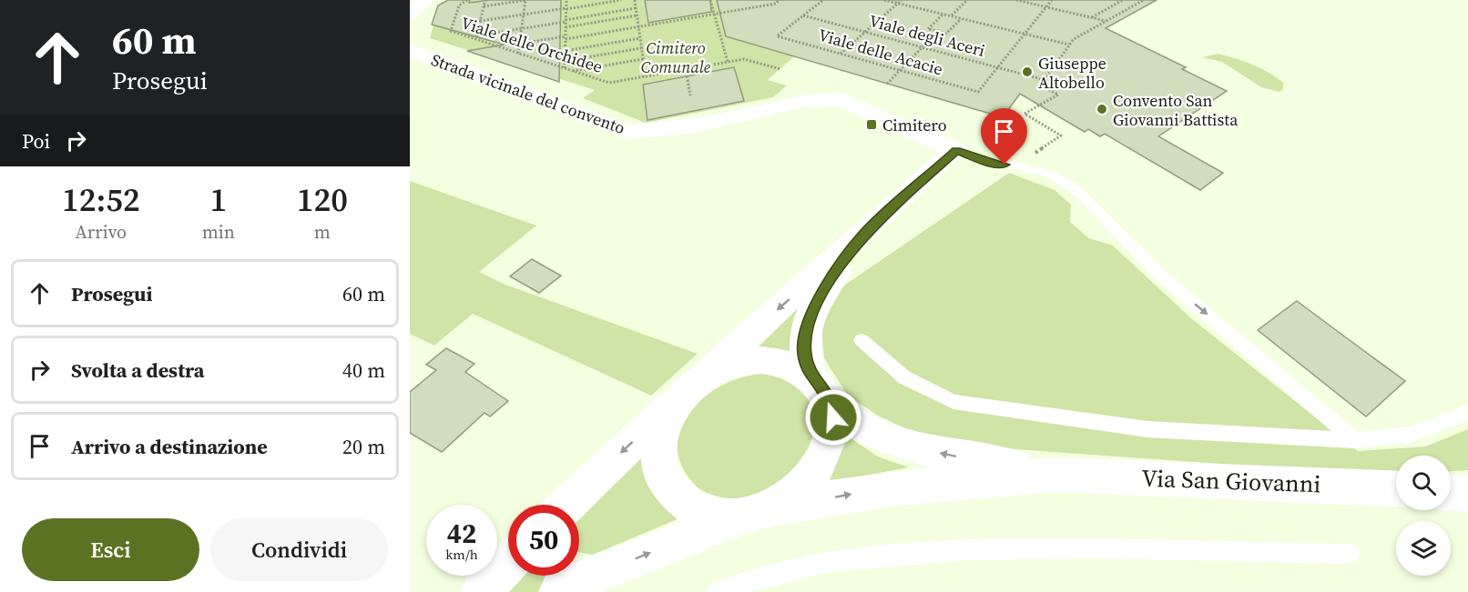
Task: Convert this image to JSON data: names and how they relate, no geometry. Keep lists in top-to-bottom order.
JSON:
{
  "streets": {
    "street": ["Strada vicinale del convento", "Via San Giovanni"],
    "path": ["Viale degli Aceri", "Viale delle Orchidee", "Viale delle Acacie"]
  },
  "crossings": [
    ["Viale degli Aceri", "Viale delle Acacie"]
  ],
  "parks": ["Cimitero Comunale"],
  "places": {
    "other": ["Giuseppe Altobello", "Convento San Giovanni Battista"],
    "transit": ["Cimitero"]
  },
  "page": {
    "turn": ["60 m", "Prosegui"],
    "then": "Poi",
    "eta": [
      "12:52",
      "Arrivo",
      "1",
      "min",
      "120",
      "m"
    ],
    "list": [
      {
        "name": "Prosegui",
        "value": "60 m"
      },
      {
        "name": "Svolta a destra",
        "value": "40 m"
      },
      {
        "name": "Arrivo a destinazione",
        "value": "20 m"
      }
    ],
    "speed": "42 km/h",
    "limit": "50",
    "buttons": ["Esci", "Condividi"]
  }
}
